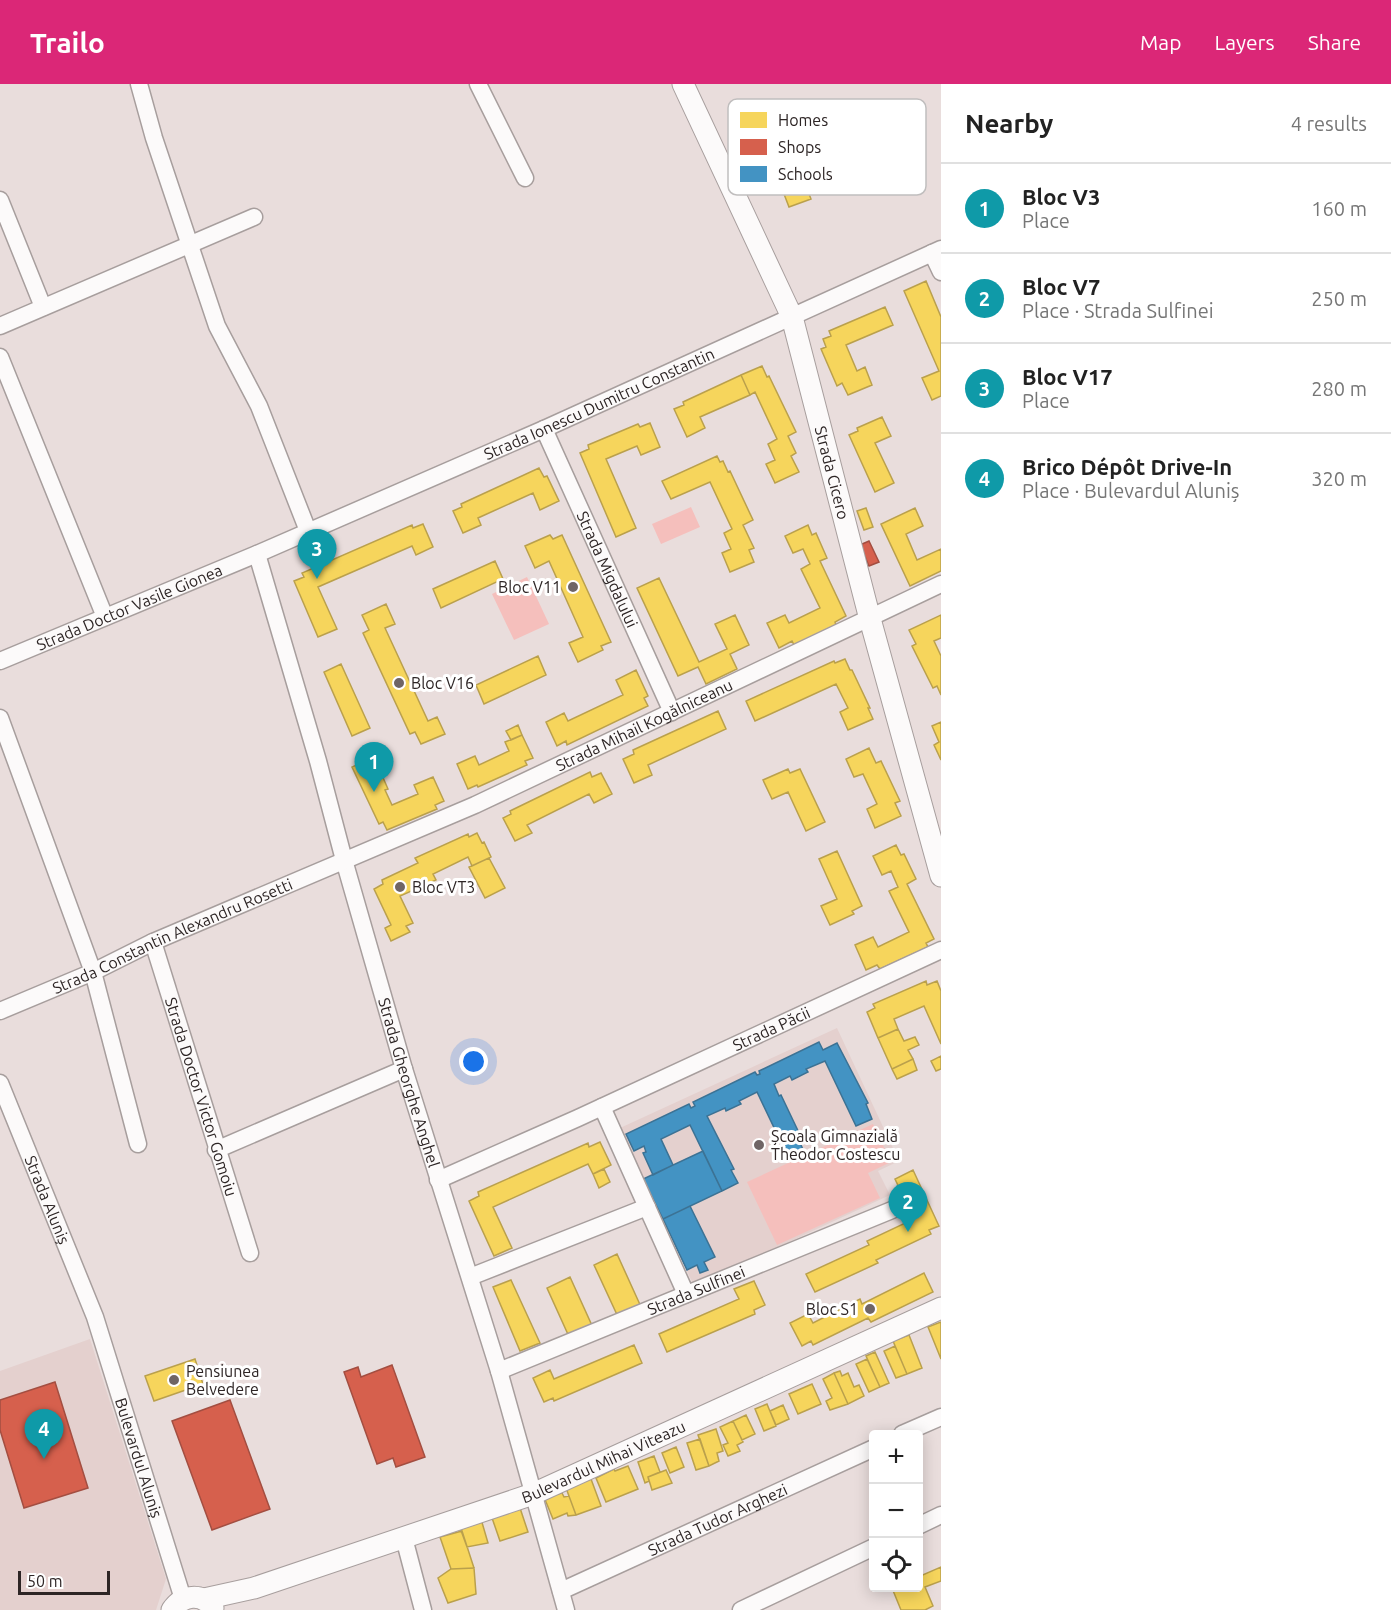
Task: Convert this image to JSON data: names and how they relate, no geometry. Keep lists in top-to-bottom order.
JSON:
{
  "streets": {
    "main road": ["Strada Cicero", "Bulevardul Mihai Viteazu"],
    "street": [
      "Strada Ionescu Dumitru Constantin",
      "Strada Migdalului",
      "Strada Doctor Vasile Gionea",
      "Strada Mihail Kogălniceanu",
      "Strada Constantin Alexandru Rosetti",
      "Strada Păcii",
      "Strada Gheorghe Anghel",
      "Strada Doctor Victor Gomoiu",
      "Strada Aluniș",
      "Strada Sulfinei",
      "Bulevardul Aluniș",
      "Strada Tudor Arghezi"
    ]
  },
  "crossings": [
    ["Strada Ionescu Dumitru Constantin", "Strada Cicero"],
    ["Strada Ionescu Dumitru Constantin", "Strada Migdalului"],
    ["Strada Ionescu Dumitru Constantin", "Strada Doctor Vasile Gionea"],
    ["Strada Ionescu Dumitru Constantin", "Strada Gheorghe Anghel"],
    ["Strada Cicero", "Strada Mihail Kogălniceanu"],
    ["Strada Migdalului", "Strada Mihail Kogălniceanu"],
    ["Strada Doctor Vasile Gionea", "Strada Gheorghe Anghel"],
    ["Strada Mihail Kogălniceanu", "Strada Constantin Alexandru Rosetti"],
    ["Strada Mihail Kogălniceanu", "Strada Gheorghe Anghel"],
    ["Strada Constantin Alexandru Rosetti", "Strada Gheorghe Anghel"],
    ["Strada Constantin Alexandru Rosetti", "Strada Doctor Victor Gomoiu"],
    ["Strada Păcii", "Strada Gheorghe Anghel"],
    ["Strada Gheorghe Anghel", "Strada Sulfinei"],
    ["Strada Gheorghe Anghel", "Bulevardul Mihai Viteazu"],
    ["Strada Gheorghe Anghel", "Strada Tudor Arghezi"],
    ["Strada Aluniș", "Bulevardul Aluniș"],
    ["Bulevardul Aluniș", "Bulevardul Mihai Viteazu"]
  ],
  "places": [
    "Bloc V11",
    "Bloc V16",
    "Bloc VT3",
    "Școala Gimnazială Theodor Costescu",
    "Bloc S1",
    "Pensiunea Belvedere"
  ],
  "legend": ["Homes", "Shops", "Schools"],
  "scale_bar": "50 m",
  "page": {
    "header": "Trailo",
    "nav": ["Map", "Layers", "Share"],
    "heading": ["Nearby", "4 results"],
    "list": [
      {
        "mark": "1",
        "name": "Bloc V3",
        "note": "Place",
        "value": "160 m"
      },
      {
        "mark": "2",
        "name": "Bloc V7",
        "note": "Place · Strada Sulfinei",
        "value": "250 m"
      },
      {
        "mark": "3",
        "name": "Bloc V17",
        "note": "Place",
        "value": "280 m"
      },
      {
        "mark": "4",
        "name": "Brico Dépôt Drive-In",
        "note": "Place · Bulevardul Aluniș",
        "value": "320 m"
      }
    ],
    "pins": [
      "3",
      "1",
      "2",
      "4"
    ],
    "map_buttons": ["+", "−"],
    "scale": "50 m"
  }
}
